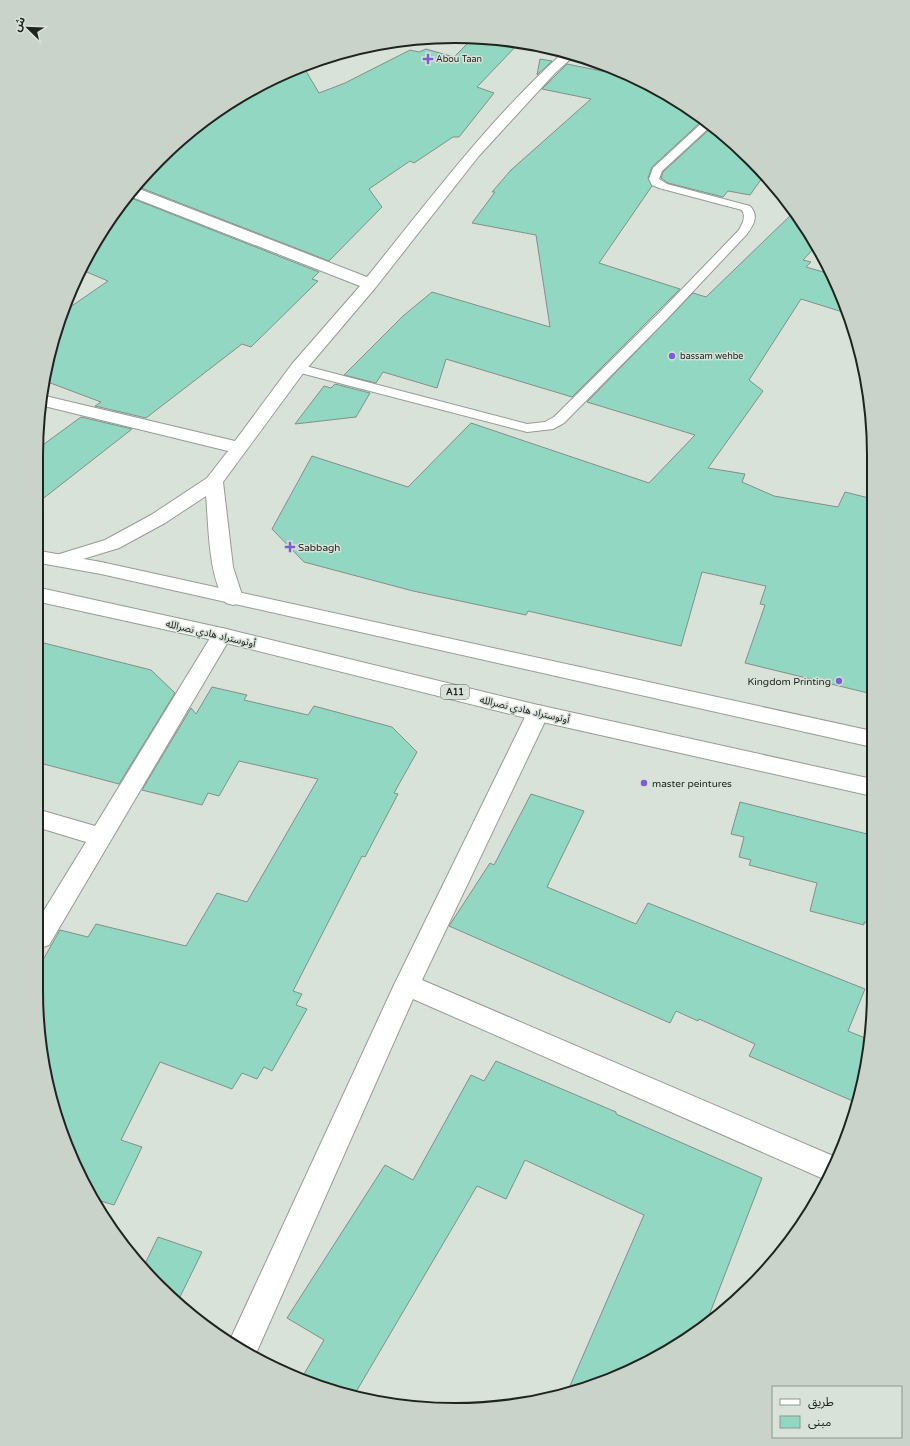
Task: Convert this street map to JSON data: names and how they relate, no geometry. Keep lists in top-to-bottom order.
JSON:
{
  "streets": {
    "main road": ["أوتوستراد هادي نصرالله", "A11"]
  },
  "places": {
    "health": ["Abou Taan", "Sabbagh"],
    "other": ["bassam wehbe", "Kingdom Printing", "master peintures"]
  },
  "legend": ["طريق", "مبنى"],
  "north": "top left"
}
